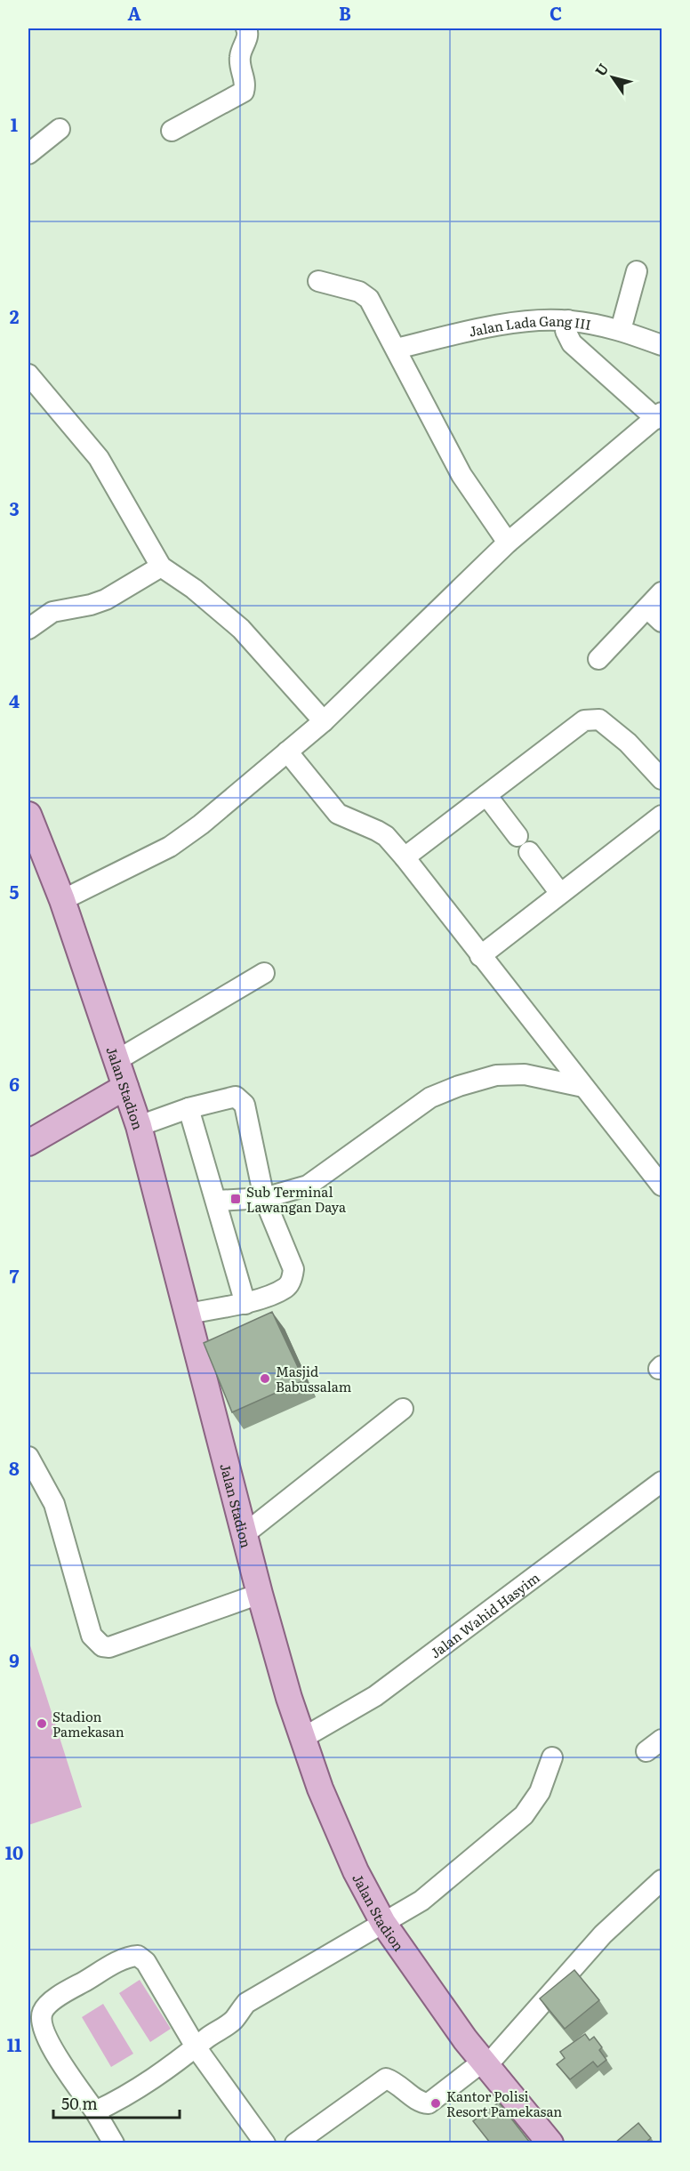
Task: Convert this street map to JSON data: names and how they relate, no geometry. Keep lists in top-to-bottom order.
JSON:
{
  "streets": {
    "main road": ["Jalan Stadion"],
    "street": ["Jalan Lada Gang III", "Jalan Wahid Hasyim"]
  },
  "crossings": [
    ["Jalan Stadion", "Jalan Wahid Hasyim"]
  ],
  "places": {
    "transit": ["Sub Terminal Lawangan Daya"],
    "other": ["Masjid Babussalam", "Stadion Pamekasan", "Kantor Polisi Resort Pamekasan"]
  },
  "scale_bar": "50 m",
  "north": "top left",
  "grid": {
    "columns": ["A", "B", "C"],
    "rows": [
      "1",
      "2",
      "3",
      "4",
      "5",
      "6",
      "7",
      "8",
      "9",
      "10",
      "11"
    ]
  }
}
